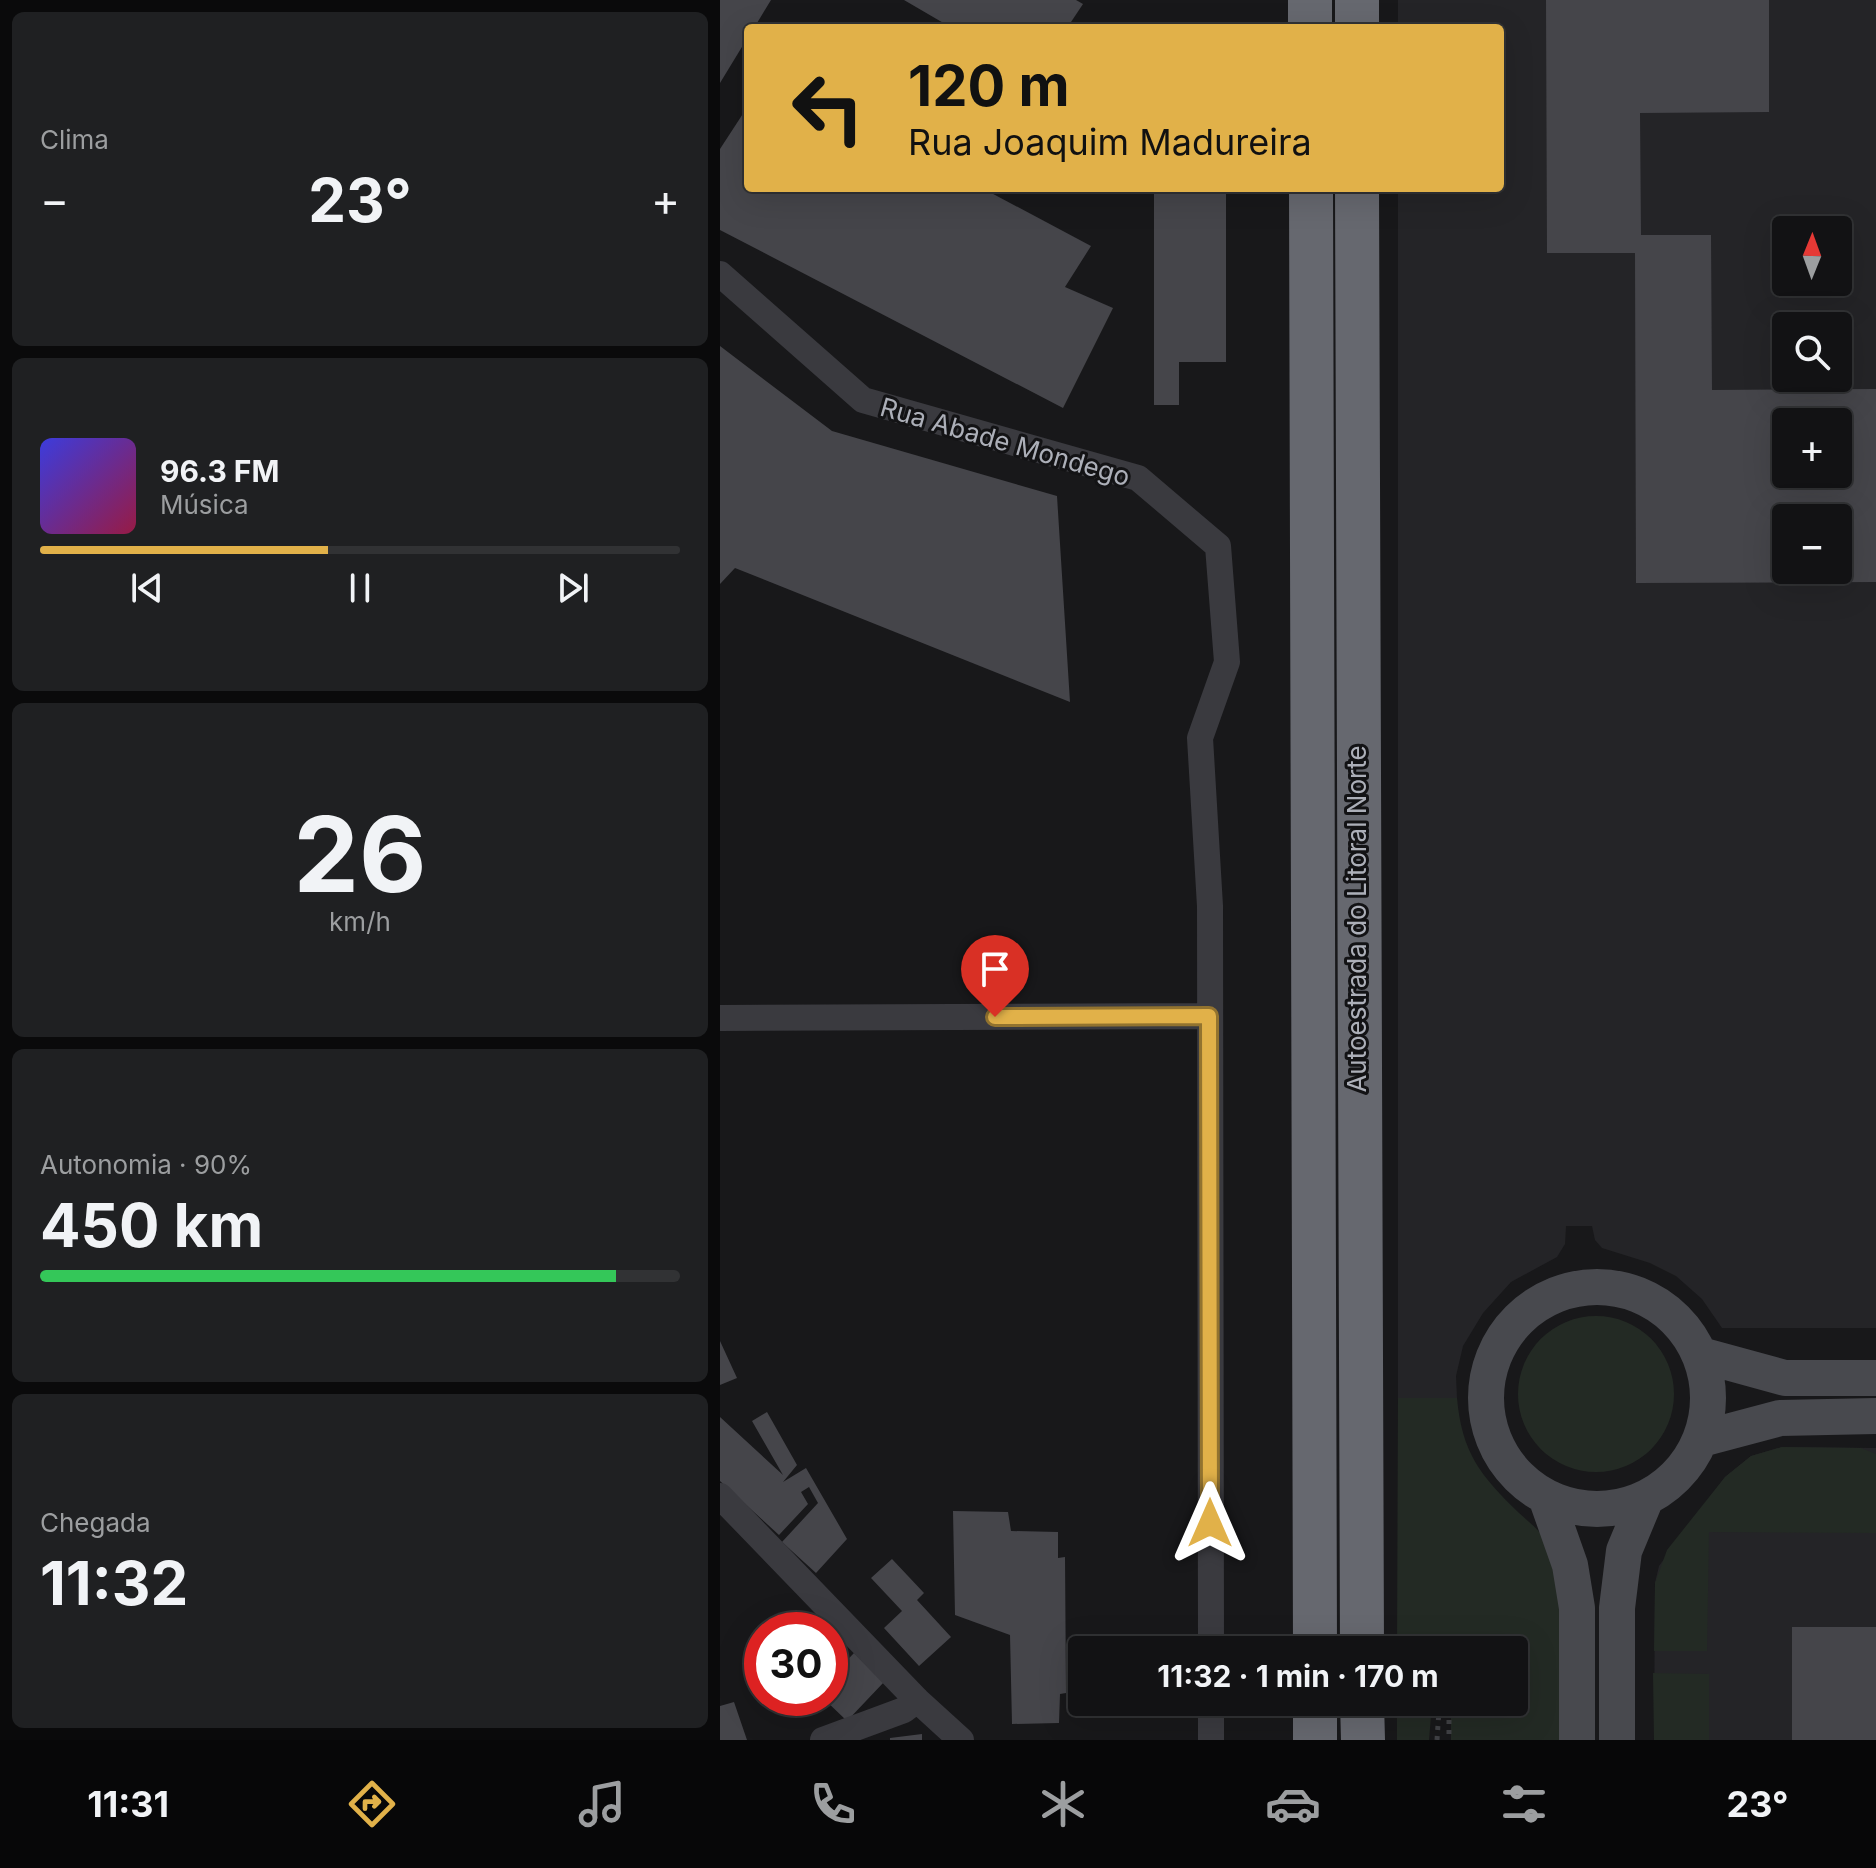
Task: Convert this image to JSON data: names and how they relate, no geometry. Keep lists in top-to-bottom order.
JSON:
{
  "streets": {
    "highway": ["Autoestrada do Litoral Norte"],
    "street": ["Rua Abade Mondego"]
  },
  "north": "top",
  "page": {
    "tile": [
      "Clima",
      ["26", "km/h"],
      ["Autonomia · 90%", "450 km"],
      ["Chegada", "11:32"]
    ],
    "turn": ["120 m", "Rua Joaquim Madureira"],
    "heat": ["−", "23°", "+"],
    "map_buttons": ["+", "−"],
    "song": ["96.3 FM", "Música"],
    "limit": "30",
    "trip": "11:32 · 1 min · 170 m",
    "tabs": ["11:31", "23°"]
  }
}
